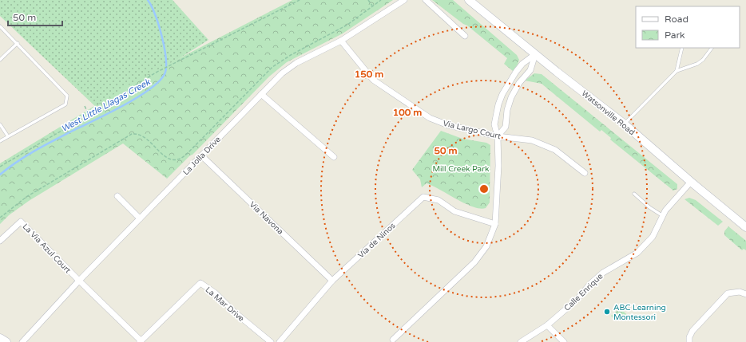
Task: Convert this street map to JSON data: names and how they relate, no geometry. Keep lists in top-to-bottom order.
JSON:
{
  "streets": {
    "main road": ["Watsonville Road"],
    "street": [
      "Via Largo Court",
      "La Jolla Drive",
      "Via Navona",
      "Via de Ninos",
      "La Via Azul Court",
      "Calle Enrique",
      "La Mar Drive"
    ]
  },
  "crossings": [
    ["Watsonville Road", "Calle Enrique"],
    ["Via Largo Court", "La Jolla Drive"],
    ["La Jolla Drive", "Via Navona"],
    ["La Jolla Drive", "La Via Azul Court"],
    ["Via Navona", "Via de Ninos"]
  ],
  "water": ["West Little Llagas Creek"],
  "parks": ["Mill Creek Park"],
  "places": ["ABC Learning Montessori"],
  "legend": ["Road", "Park"],
  "scale_bar": "50 m",
  "rings": ["150 m", "100 m", "50 m"]
}
